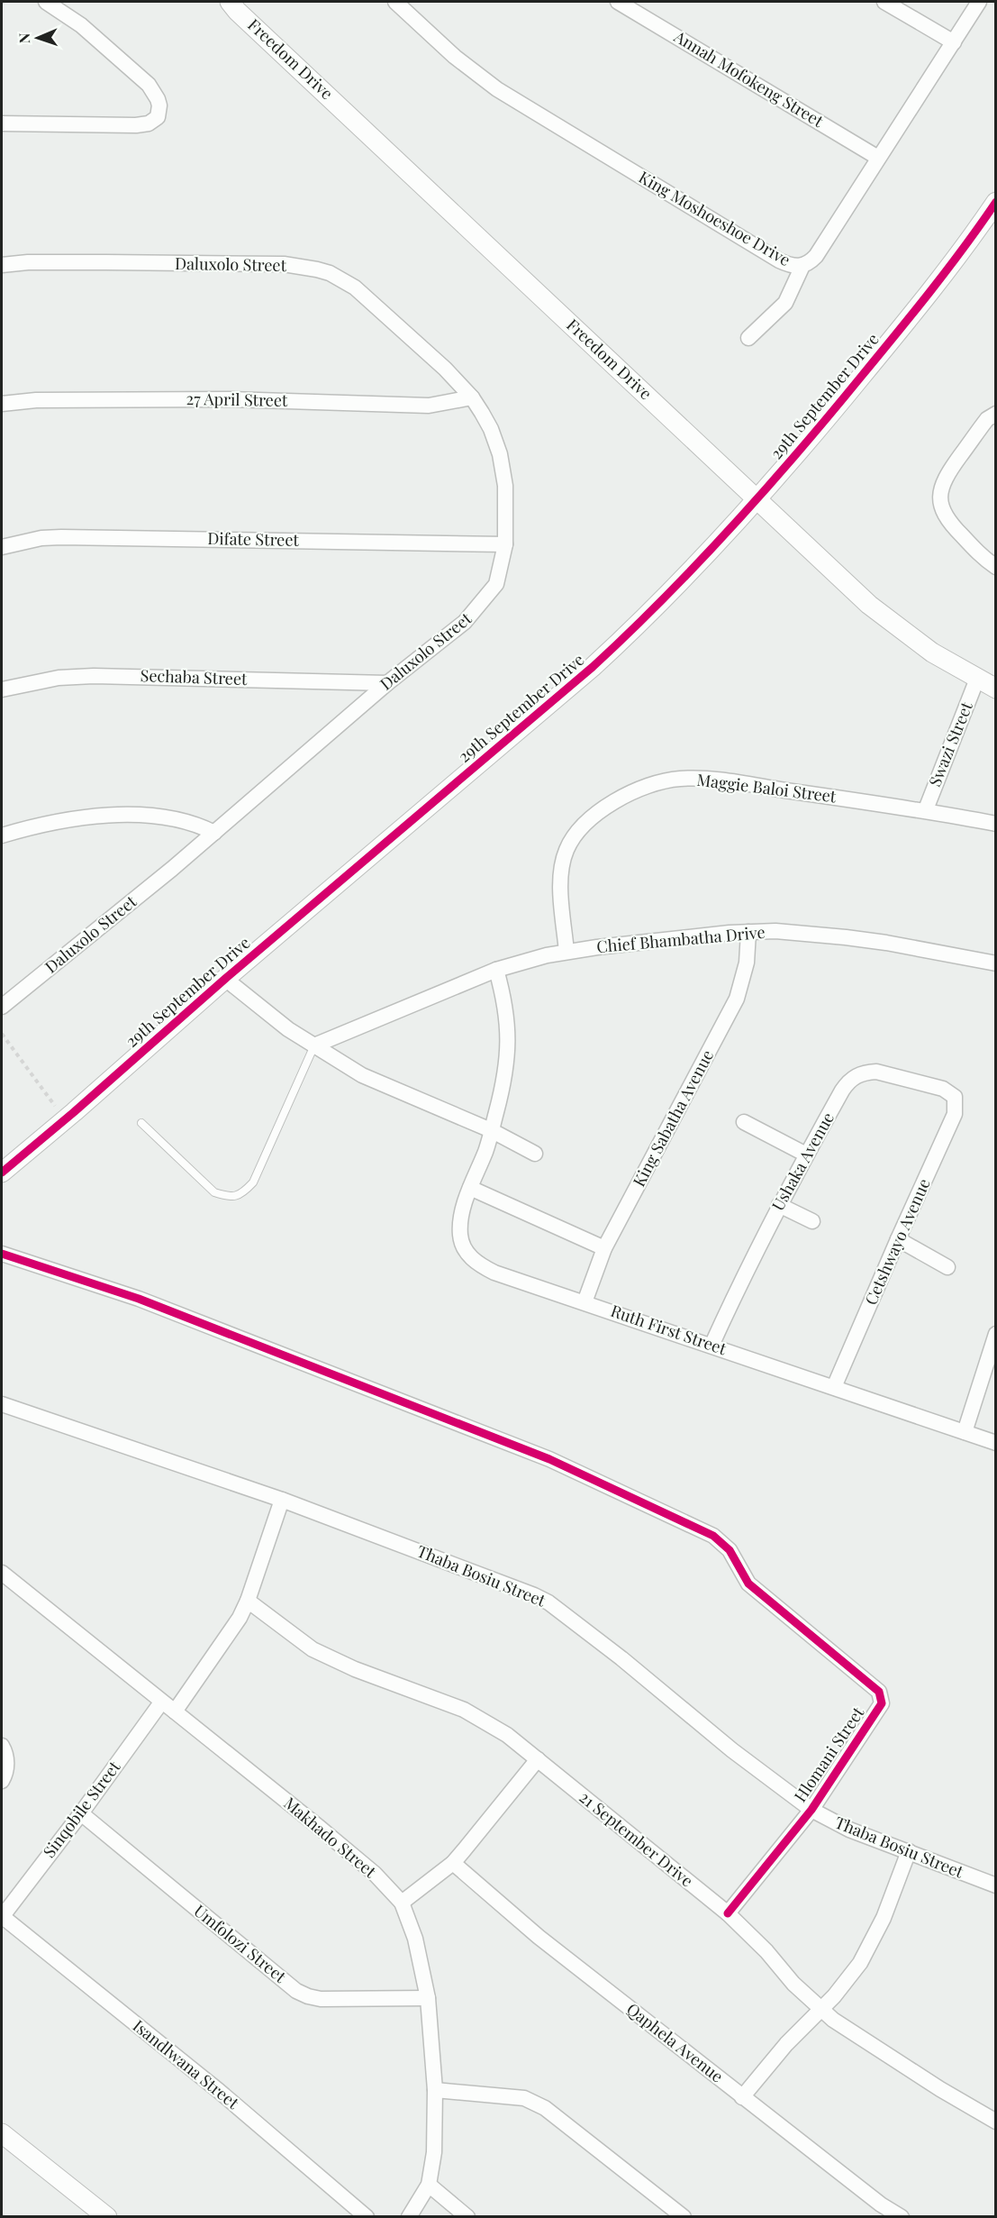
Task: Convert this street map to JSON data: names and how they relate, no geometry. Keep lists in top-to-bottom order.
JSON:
{
  "streets": {
    "street": [
      "Freedom Drive",
      "Annah Mofokeng Street",
      "King Moshoeshoe Drive",
      "Daluxolo Street",
      "29th September Drive",
      "27 April Street",
      "Difate Street",
      "Sechaba Street",
      "Swazi Street",
      "Maggie Baloi Street",
      "Chief Bhambatha Drive",
      "King Sabatha Avenue",
      "Ushaka Avenue",
      "Cetshwayo Avenue",
      "Ruth First Street",
      "Thaba Bosiu Street",
      "Hlomani Street",
      "Sinqobile Street",
      "Makhado Street",
      "21 September Drive",
      "Umfolozi Street",
      "Qaphela Avenue",
      "Isandlwana Street"
    ]
  },
  "crossings": [
    ["Freedom Drive", "29th September Drive"],
    ["Freedom Drive", "Swazi Street"],
    ["Annah Mofokeng Street", "King Moshoeshoe Drive"],
    ["Daluxolo Street", "27 April Street"],
    ["Daluxolo Street", "Difate Street"],
    ["Daluxolo Street", "Sechaba Street"],
    ["Swazi Street", "Maggie Baloi Street"],
    ["Maggie Baloi Street", "Chief Bhambatha Drive"],
    ["Chief Bhambatha Drive", "King Sabatha Avenue"],
    ["King Sabatha Avenue", "Ruth First Street"],
    ["Ushaka Avenue", "Cetshwayo Avenue"],
    ["Ushaka Avenue", "Ruth First Street"],
    ["Cetshwayo Avenue", "Ruth First Street"],
    ["Thaba Bosiu Street", "Hlomani Street"],
    ["Hlomani Street", "21 September Drive"],
    ["Sinqobile Street", "Makhado Street"],
    ["Sinqobile Street", "Umfolozi Street"],
    ["Sinqobile Street", "Isandlwana Street"],
    ["Makhado Street", "Umfolozi Street"]
  ],
  "north": "left"
}
